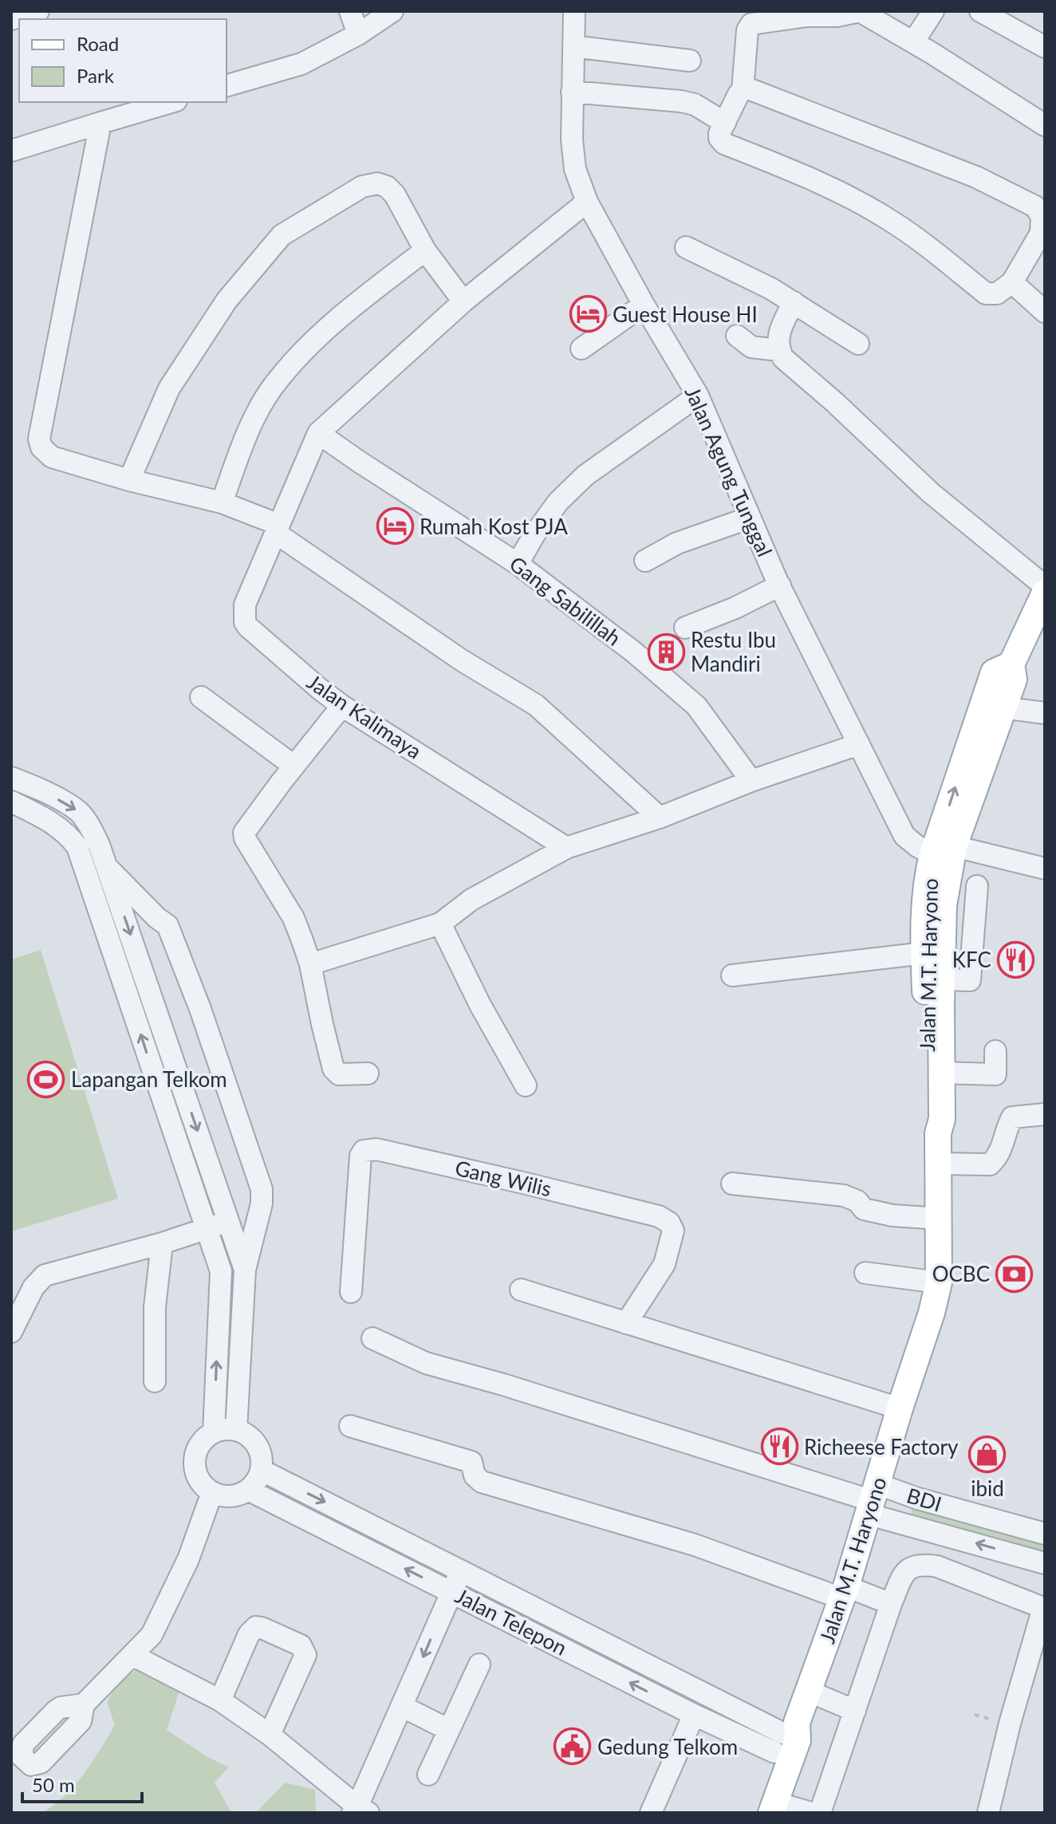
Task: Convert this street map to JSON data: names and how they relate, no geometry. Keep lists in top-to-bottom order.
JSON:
{
  "streets": {
    "main road": ["Jalan M.T. Haryono"],
    "street": [
      "Jalan Agung Tunggal",
      "Gang Sabilillah",
      "Jalan Kalimaya",
      "Gang Wilis",
      "BDI",
      "Jalan Telepon"
    ]
  },
  "crossings": [
    ["Jalan Agung Tunggal", "Jalan Kalimaya"],
    ["Jalan Agung Tunggal", "Jalan M.T. Haryono"],
    ["Gang Sabilillah", "Jalan Kalimaya"],
    ["Jalan M.T. Haryono", "BDI"],
    ["Jalan M.T. Haryono", "Jalan Telepon"]
  ],
  "places": {
    "hotel": ["Guest House HI", "Rumah Kost PJA"],
    "building": ["Restu Ibu Mandiri"],
    "restaurant": ["KFC", "Richeese Factory"],
    "sports": ["Lapangan Telkom"],
    "bank": ["OCBC"],
    "shop": ["ibid"],
    "public building": ["Gedung Telkom"]
  },
  "legend": ["Road", "Park"],
  "scale_bar": "50 m"
}
